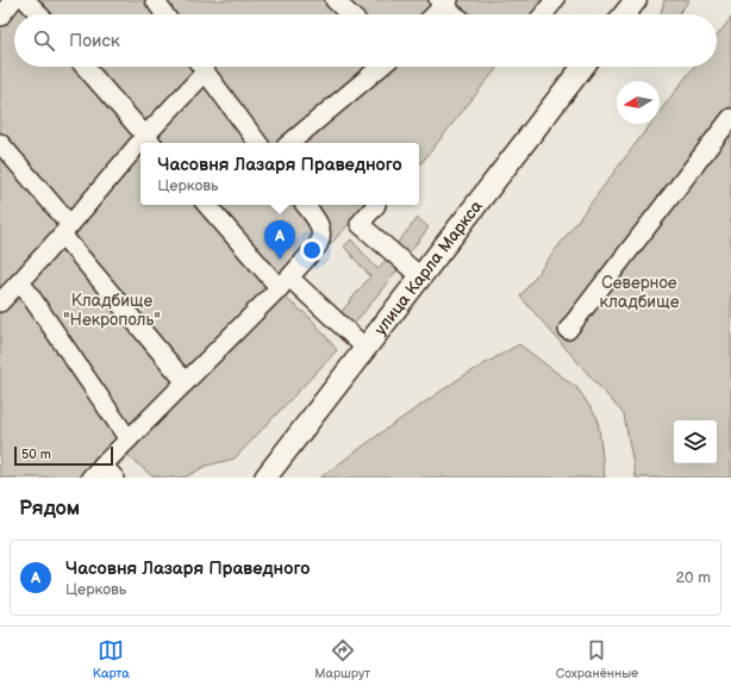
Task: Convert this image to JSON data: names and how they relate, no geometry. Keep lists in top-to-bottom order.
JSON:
{
  "streets": {
    "main road": ["улица Карла Маркса"]
  },
  "parks": ["Северное кладбище", "Кладбище \"Некрополь\""],
  "scale_bar": "50 m",
  "north": "left",
  "page": {
    "search": "Поиск",
    "popup": ["Часовня Лазаря Праведного", "Церковь"],
    "pins": "A",
    "scale": "50 m",
    "heading": "Рядом",
    "list": [
      {
        "mark": "A",
        "name": "Часовня Лазаря Праведного",
        "note": "Церковь",
        "value": "20 m"
      }
    ],
    "nav": ["Карта", "Маршрут", "Сохранённые"]
  }
}
